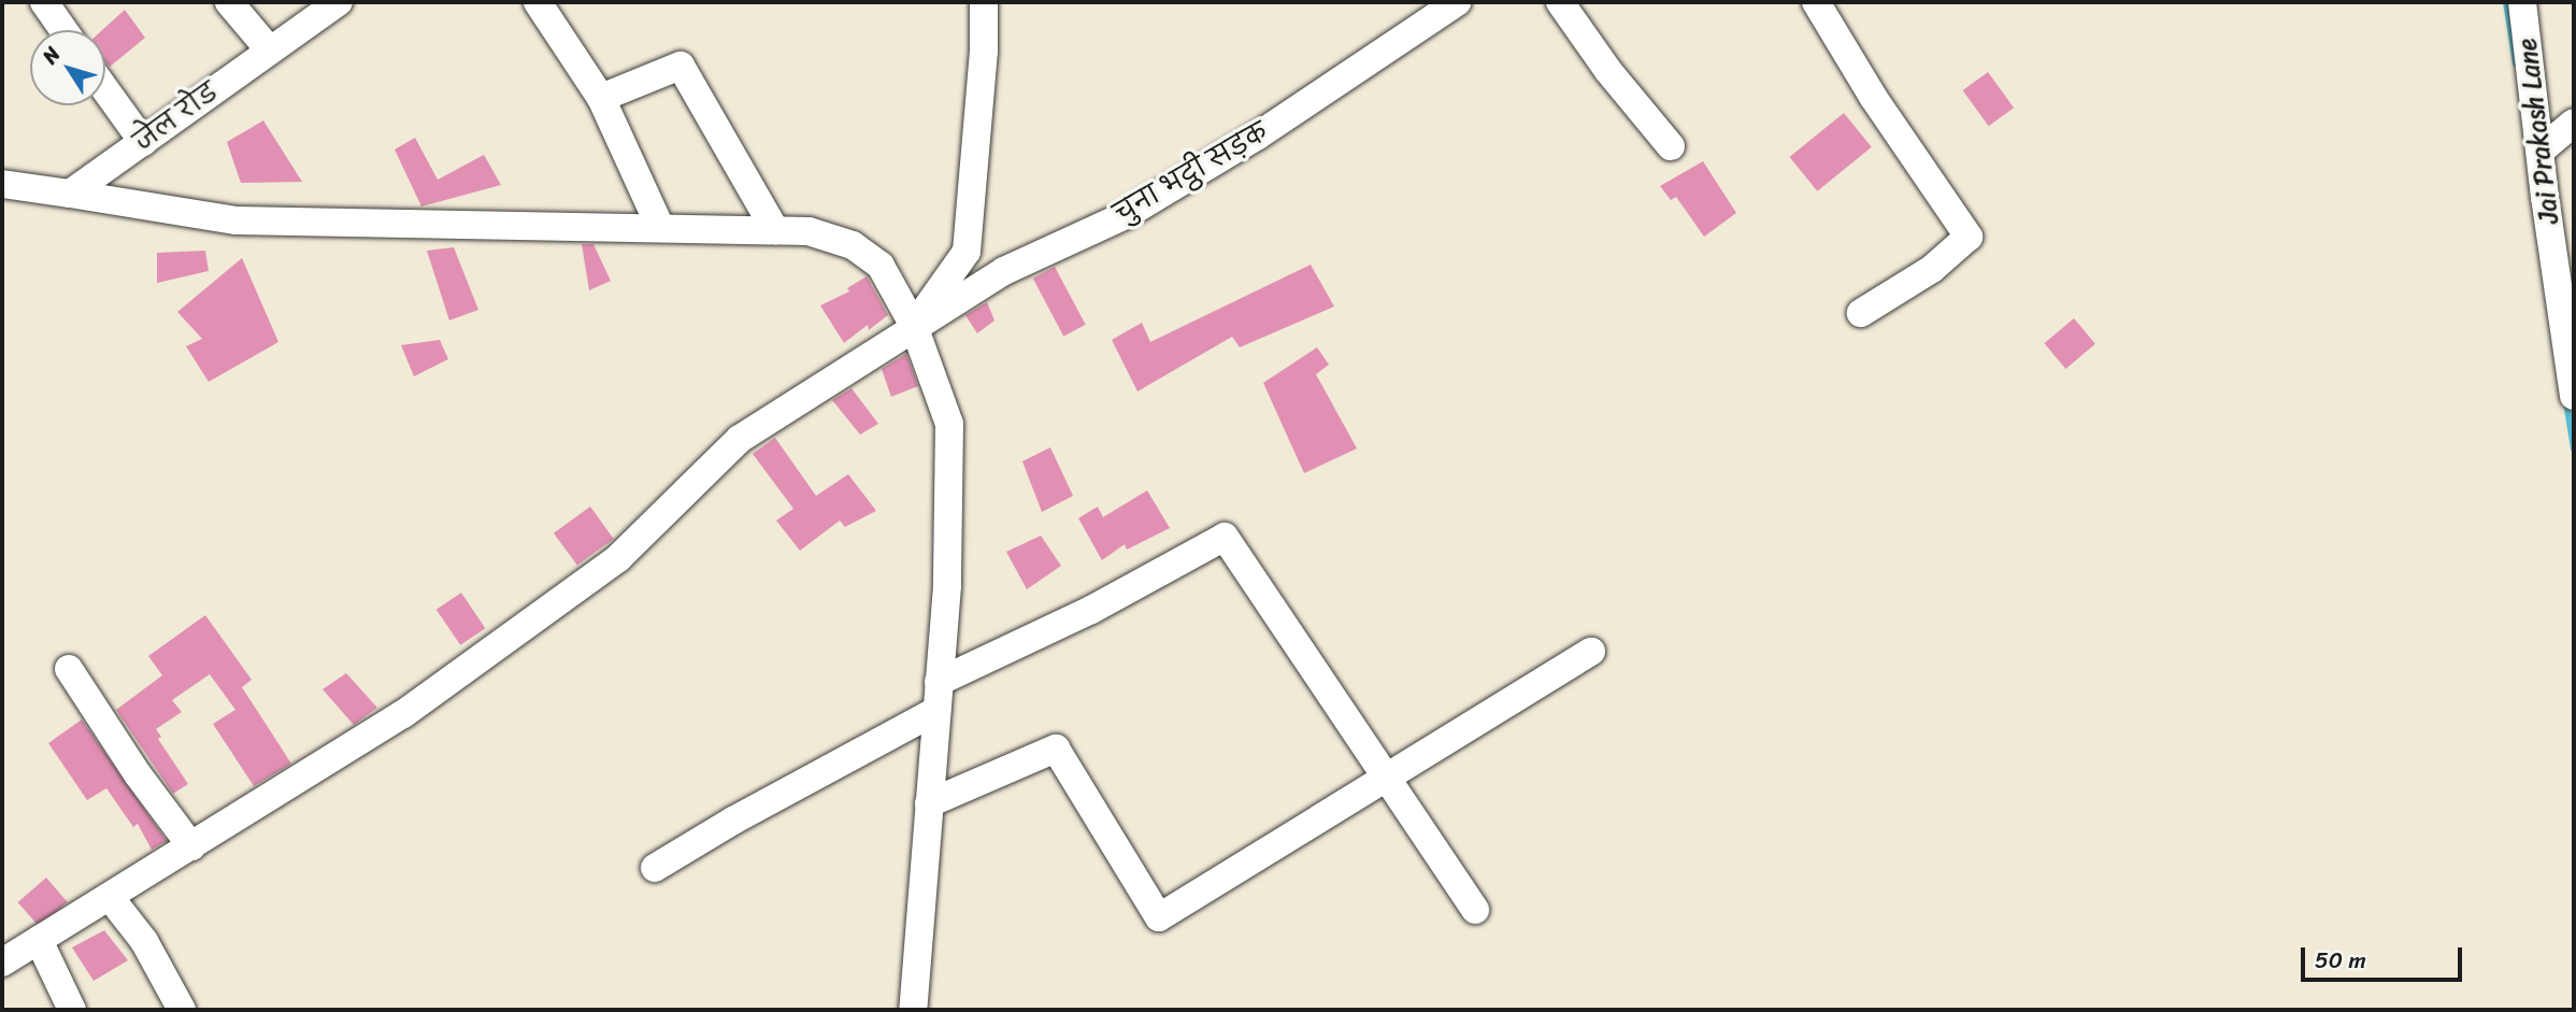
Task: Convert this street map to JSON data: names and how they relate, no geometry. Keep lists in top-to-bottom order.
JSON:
{
  "streets": {
    "street": ["जेल रोड", "Jai Prakash Lane", "चुना भट्ठी सड़क"]
  },
  "scale_bar": "50 m",
  "north": "top left"
}
